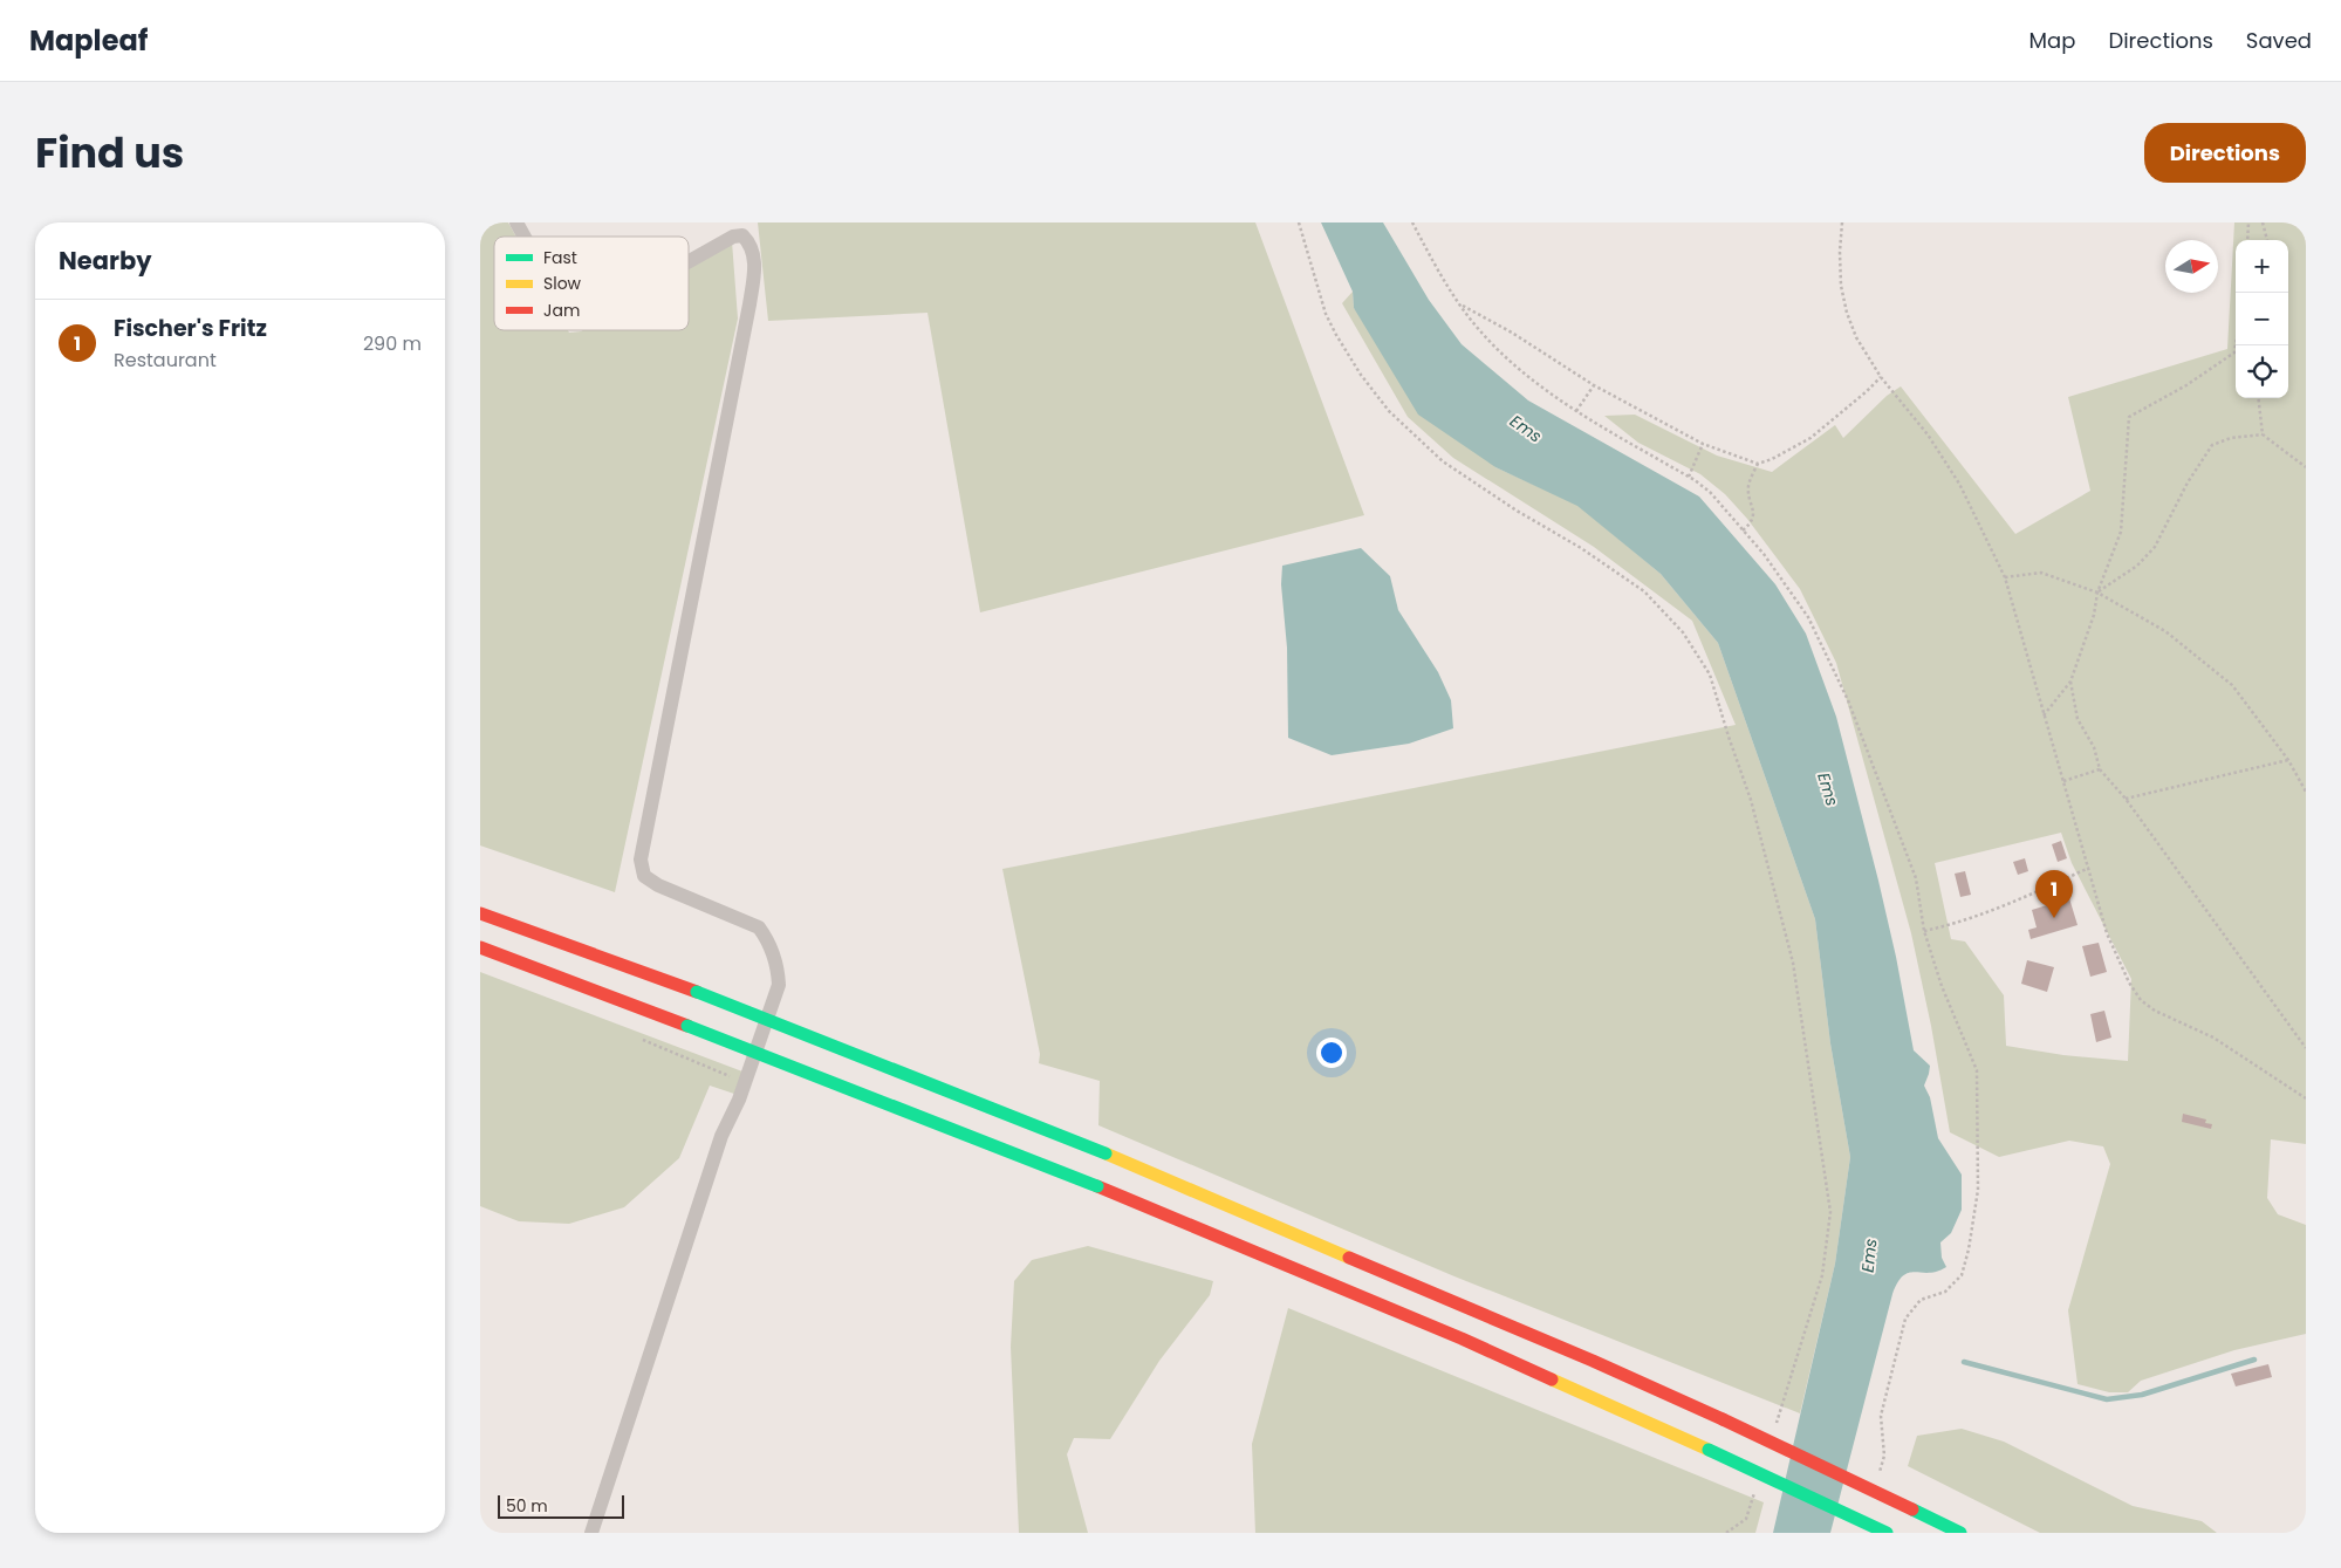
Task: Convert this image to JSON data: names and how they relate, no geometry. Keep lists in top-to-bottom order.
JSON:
{
  "water": ["Ems"],
  "legend": ["Fast", "Slow", "Jam"],
  "scale_bar": "50 m",
  "north": "right",
  "page": {
    "header": "Mapleaf",
    "nav": ["Map", "Directions", "Saved"],
    "title": "Find us",
    "buttons": "Directions",
    "heading": "Nearby",
    "map_buttons": ["+", "−"],
    "list": [
      {
        "mark": "1",
        "name": "Fischer's Fritz",
        "note": "Restaurant",
        "value": "290 m"
      }
    ],
    "pins": "1",
    "scale": "50 m"
  }
}
